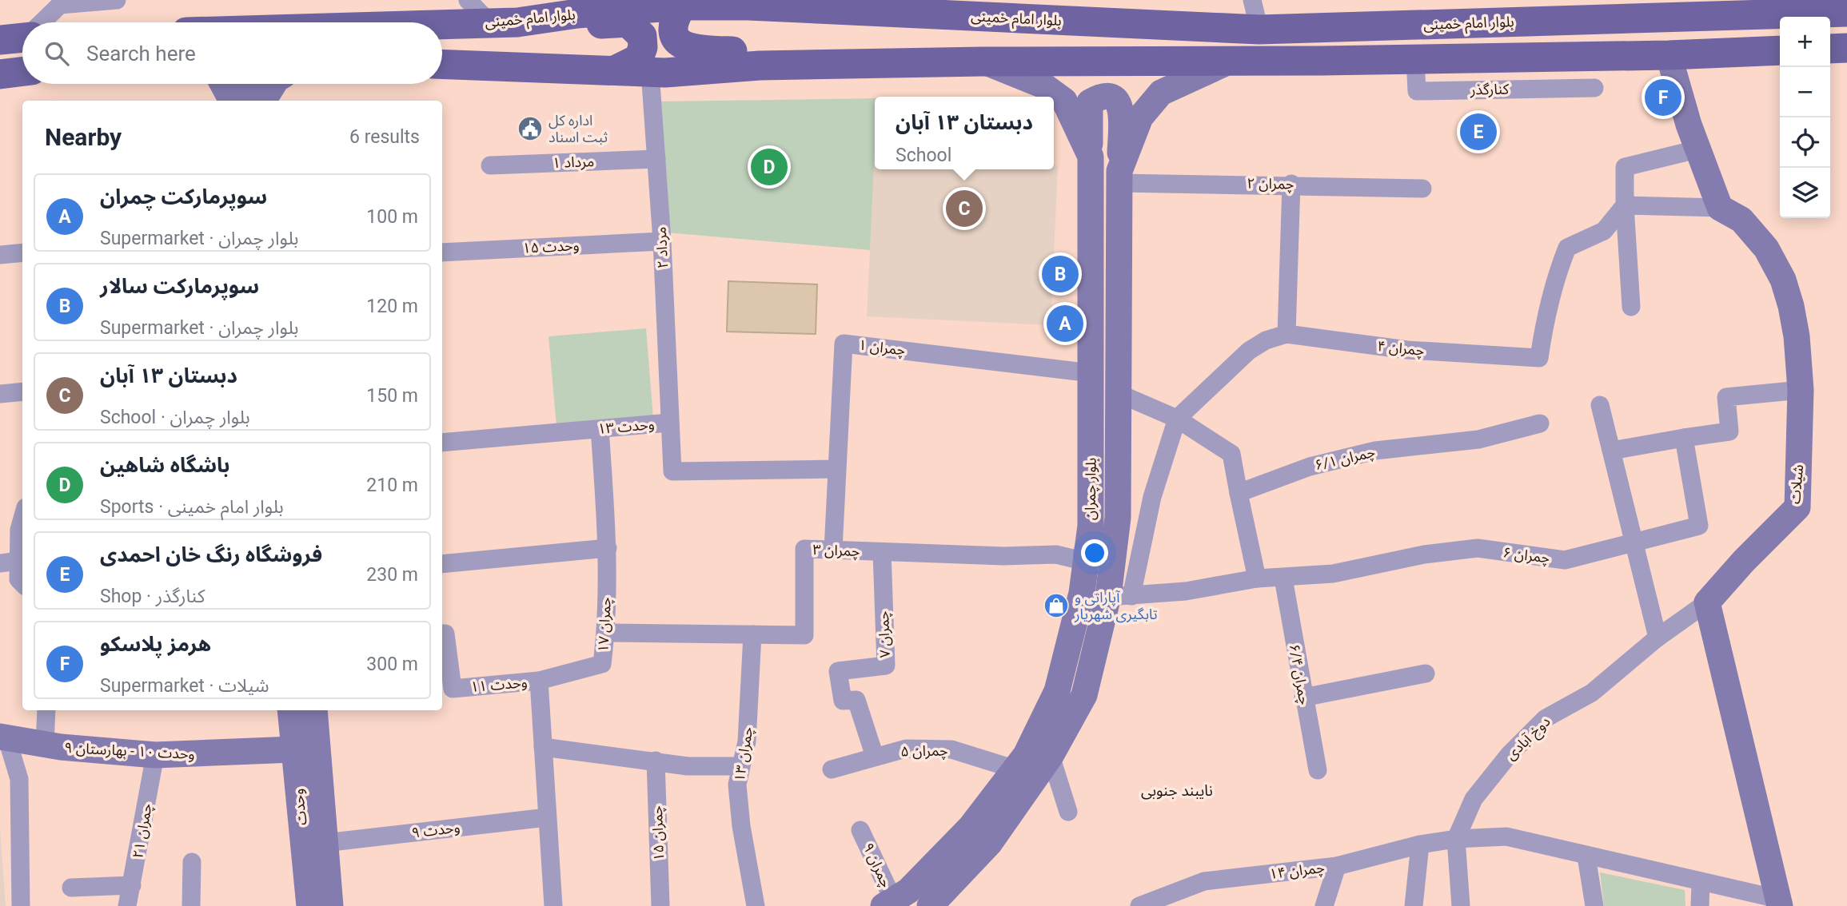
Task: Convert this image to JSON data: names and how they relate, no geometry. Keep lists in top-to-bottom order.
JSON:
{
  "streets": {
    "main road": [
      "بلوار امام خمینی",
      "شیلات",
      "بلوار چمران",
      "وحدت ۱۰ - بهارستان ۹",
      "وحدت"
    ],
    "street": [
      "کنارگذر",
      "مرداد ۱",
      "چمران ۲",
      "وحدت ۱۵",
      "مرداد ۲",
      "چمران ۱",
      "چمران ۴",
      "وحدت ۱۳",
      "چمران ۶/۱",
      "چمران ۳",
      "چمران ۶",
      "چمران ۱۷",
      "چمران ۷",
      "چمران ۶/۴",
      "وحدت ۱۱",
      "دوخ آبادی",
      "چمران ۵",
      "چمران ۱۳",
      "وحدت ۹",
      "چمران ۲۱",
      "چمران ۱۵",
      "چمران ۹",
      "چمران ۱۴"
    ]
  },
  "crossings": [
    ["مرداد ۱", "مرداد ۲"],
    ["چمران ۲", "بلوار چمران"],
    ["وحدت ۱۵", "مرداد ۲"],
    ["مرداد ۲", "وحدت ۱۳"],
    ["چمران ۱", "وحدت ۱۳"],
    ["چمران ۱", "بلوار چمران"],
    ["چمران ۱", "چمران ۳"],
    ["چمران ۴", "بلوار چمران"],
    ["چمران ۴", "چمران ۶"],
    ["وحدت ۱۳", "چمران ۱۷"],
    ["شیلات", "دوخ آبادی"],
    ["بلوار چمران", "چمران ۳"],
    ["بلوار چمران", "چمران ۶"],
    ["بلوار چمران", "چمران ۵"],
    ["بلوار چمران", "چمران ۹"],
    ["چمران ۳", "چمران ۱۷"],
    ["چمران ۳", "چمران ۷"],
    ["چمران ۳", "چمران ۱۳"],
    ["چمران ۶", "چمران ۶/۴"],
    ["چمران ۱۷", "وحدت ۱۱"],
    ["چمران ۷", "چمران ۵"],
    ["دوخ آبادی", "چمران ۱۴"],
    ["وحدت ۱۰ - بهارستان ۹", "وحدت"],
    ["وحدت ۱۰ - بهارستان ۹", "چمران ۲۱"],
    ["وحدت", "وحدت ۹"]
  ],
  "districts": ["نایبند جنوبی"],
  "places": {
    "public building": ["اداره کل ثبت اسناد"],
    "shop": ["آپاراتی و تابگیری شهریار"]
  },
  "page": {
    "map_buttons": ["+", "−"],
    "search": "Search here",
    "pins": [
      "F",
      "E",
      "D",
      "C",
      "B",
      "A"
    ],
    "popup": ["دبستان ۱۳ آبان", "School"],
    "heading": ["Nearby", "6 results"],
    "list": [
      {
        "mark": "A",
        "name": "سوپرمارکت چمران",
        "note": "Supermarket · بلوار چمران",
        "value": "100 m"
      },
      {
        "mark": "B",
        "name": "سوپرمارکت سالار",
        "note": "Supermarket · بلوار چمران",
        "value": "120 m"
      },
      {
        "mark": "C",
        "name": "دبستان ۱۳ آبان",
        "note": "School · بلوار چمران",
        "value": "150 m"
      },
      {
        "mark": "D",
        "name": "باشگاه شاهین",
        "note": "Sports · بلوار امام خمینی",
        "value": "210 m"
      },
      {
        "mark": "E",
        "name": "فروشگاه رنگ خان احمدی",
        "note": "Shop · کنارگذر",
        "value": "230 m"
      },
      {
        "mark": "F",
        "name": "هرمز پلاسکو",
        "note": "Supermarket · شیلات",
        "value": "300 m"
      }
    ]
  }
}
